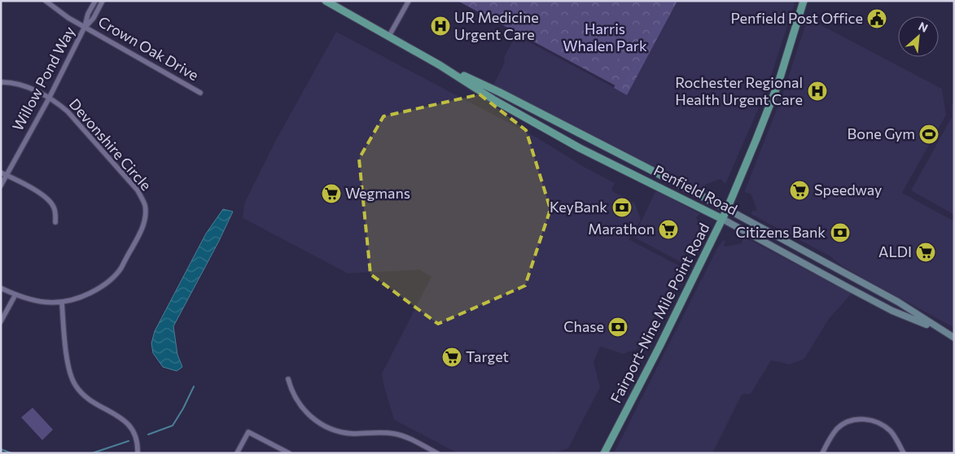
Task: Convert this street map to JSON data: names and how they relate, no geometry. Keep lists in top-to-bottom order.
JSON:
{
  "streets": {
    "main road": ["Penfield Road", "Fairport-Nine Mile Point Road"],
    "street": ["Crown Oak Drive", "Willow Pond Way", "Devonshire Circle"]
  },
  "crossings": [
    ["Crown Oak Drive", "Willow Pond Way"],
    ["Willow Pond Way", "Devonshire Circle"],
    ["Penfield Road", "Fairport-Nine Mile Point Road"]
  ],
  "parks": ["Harris Whalen Park"],
  "places": {
    "public building": ["Penfield Post Office"],
    "hospital": ["UR Medicine Urgent Care", "Rochester Regional Health Urgent Care"],
    "sports": ["Bone Gym"],
    "supermarket": [
      "Speedway",
      "Wegmans",
      "Marathon",
      "ALDI",
      "Target"
    ],
    "bank": ["KeyBank", "Citizens Bank", "Chase"]
  },
  "north": "top right"
}
